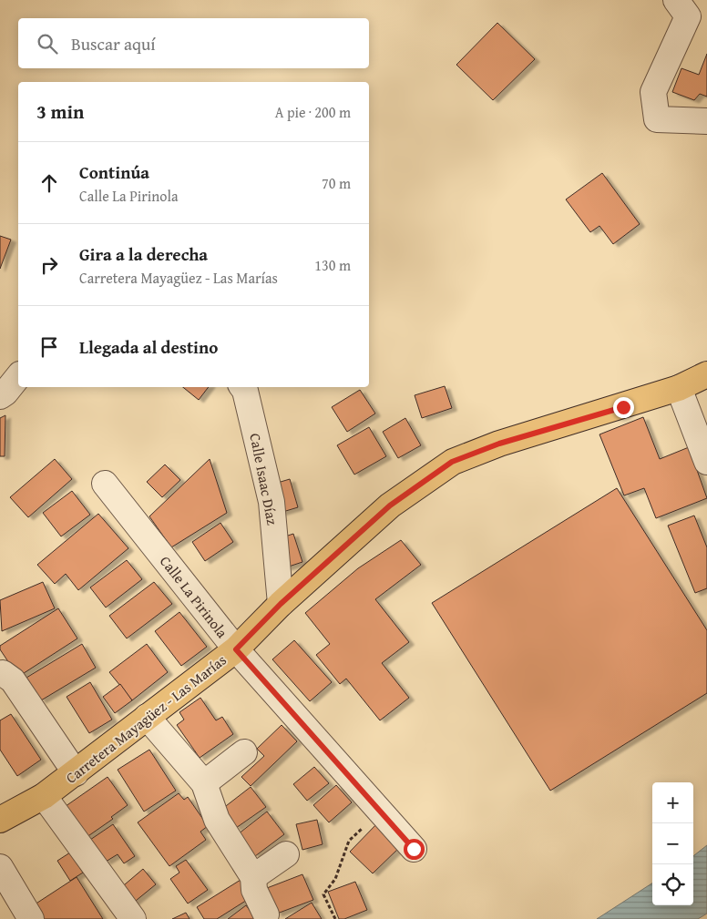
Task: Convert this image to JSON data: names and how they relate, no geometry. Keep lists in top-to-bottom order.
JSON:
{
  "streets": {
    "main road": ["Carretera Mayagüez - Las Marías"],
    "street": ["Calle Isaac Díaz", "Calle La Pirinola"]
  },
  "crossings": [
    ["Calle Isaac Díaz", "Carretera Mayagüez - Las Marías"],
    ["Calle La Pirinola", "Carretera Mayagüez - Las Marías"]
  ],
  "page": {
    "search": "Buscar aquí",
    "heading": ["3 min", "A pie · 200 m"],
    "list": [
      ["Continúa", "Calle La Pirinola", "70 m"],
      ["Gira a la derecha", "Carretera Mayagüez - Las Marías", "130 m"],
      "Llegada al destino"
    ],
    "map_buttons": ["+", "−"]
  }
}
